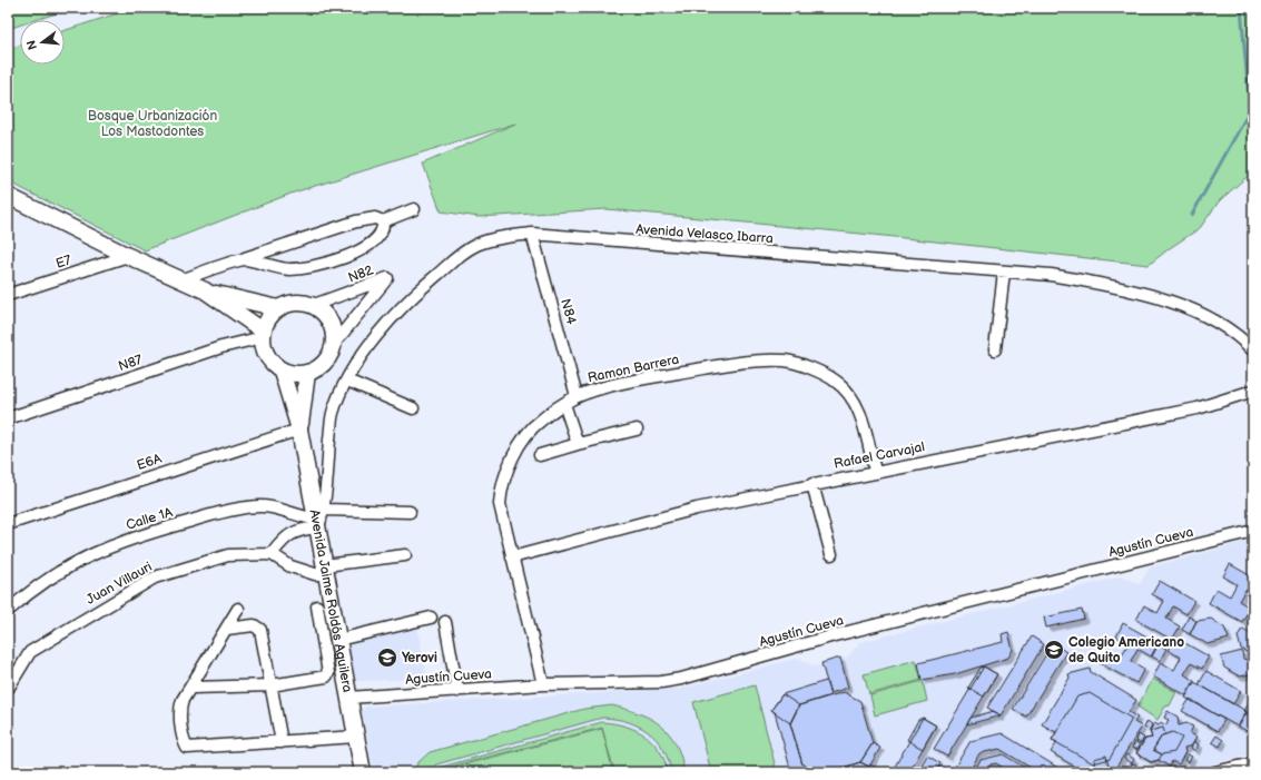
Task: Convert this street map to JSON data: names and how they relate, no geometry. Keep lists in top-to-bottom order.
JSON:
{
  "streets": {
    "street": [
      "Avenida Velasco Ibarra",
      "E7",
      "N82",
      "N84",
      "N87",
      "Ramon Barrera",
      "Rafael Carvajal",
      "E6A",
      "Calle 1A",
      "Agustín Cueva",
      "Juan Villauri",
      "Avenida Jaime Roldós Aguilera"
    ]
  },
  "crossings": [
    ["Avenida Velasco Ibarra", "N84"],
    ["Avenida Velasco Ibarra", "Calle 1A"],
    ["Avenida Velasco Ibarra", "Avenida Jaime Roldós Aguilera"],
    ["N82", "N87"],
    ["N82", "Avenida Jaime Roldós Aguilera"],
    ["N84", "Ramon Barrera"],
    ["N87", "Avenida Jaime Roldós Aguilera"],
    ["Ramon Barrera", "Rafael Carvajal"],
    ["Ramon Barrera", "Agustín Cueva"],
    ["E6A", "Avenida Jaime Roldós Aguilera"],
    ["Calle 1A", "Avenida Jaime Roldós Aguilera"],
    ["Agustín Cueva", "Avenida Jaime Roldós Aguilera"]
  ],
  "parks": ["Bosque Urbanización Los Mastodontes"],
  "places": {
    "school or university": ["Colegio Americano de Quito", "Yerovi"]
  },
  "north": "left"
}
